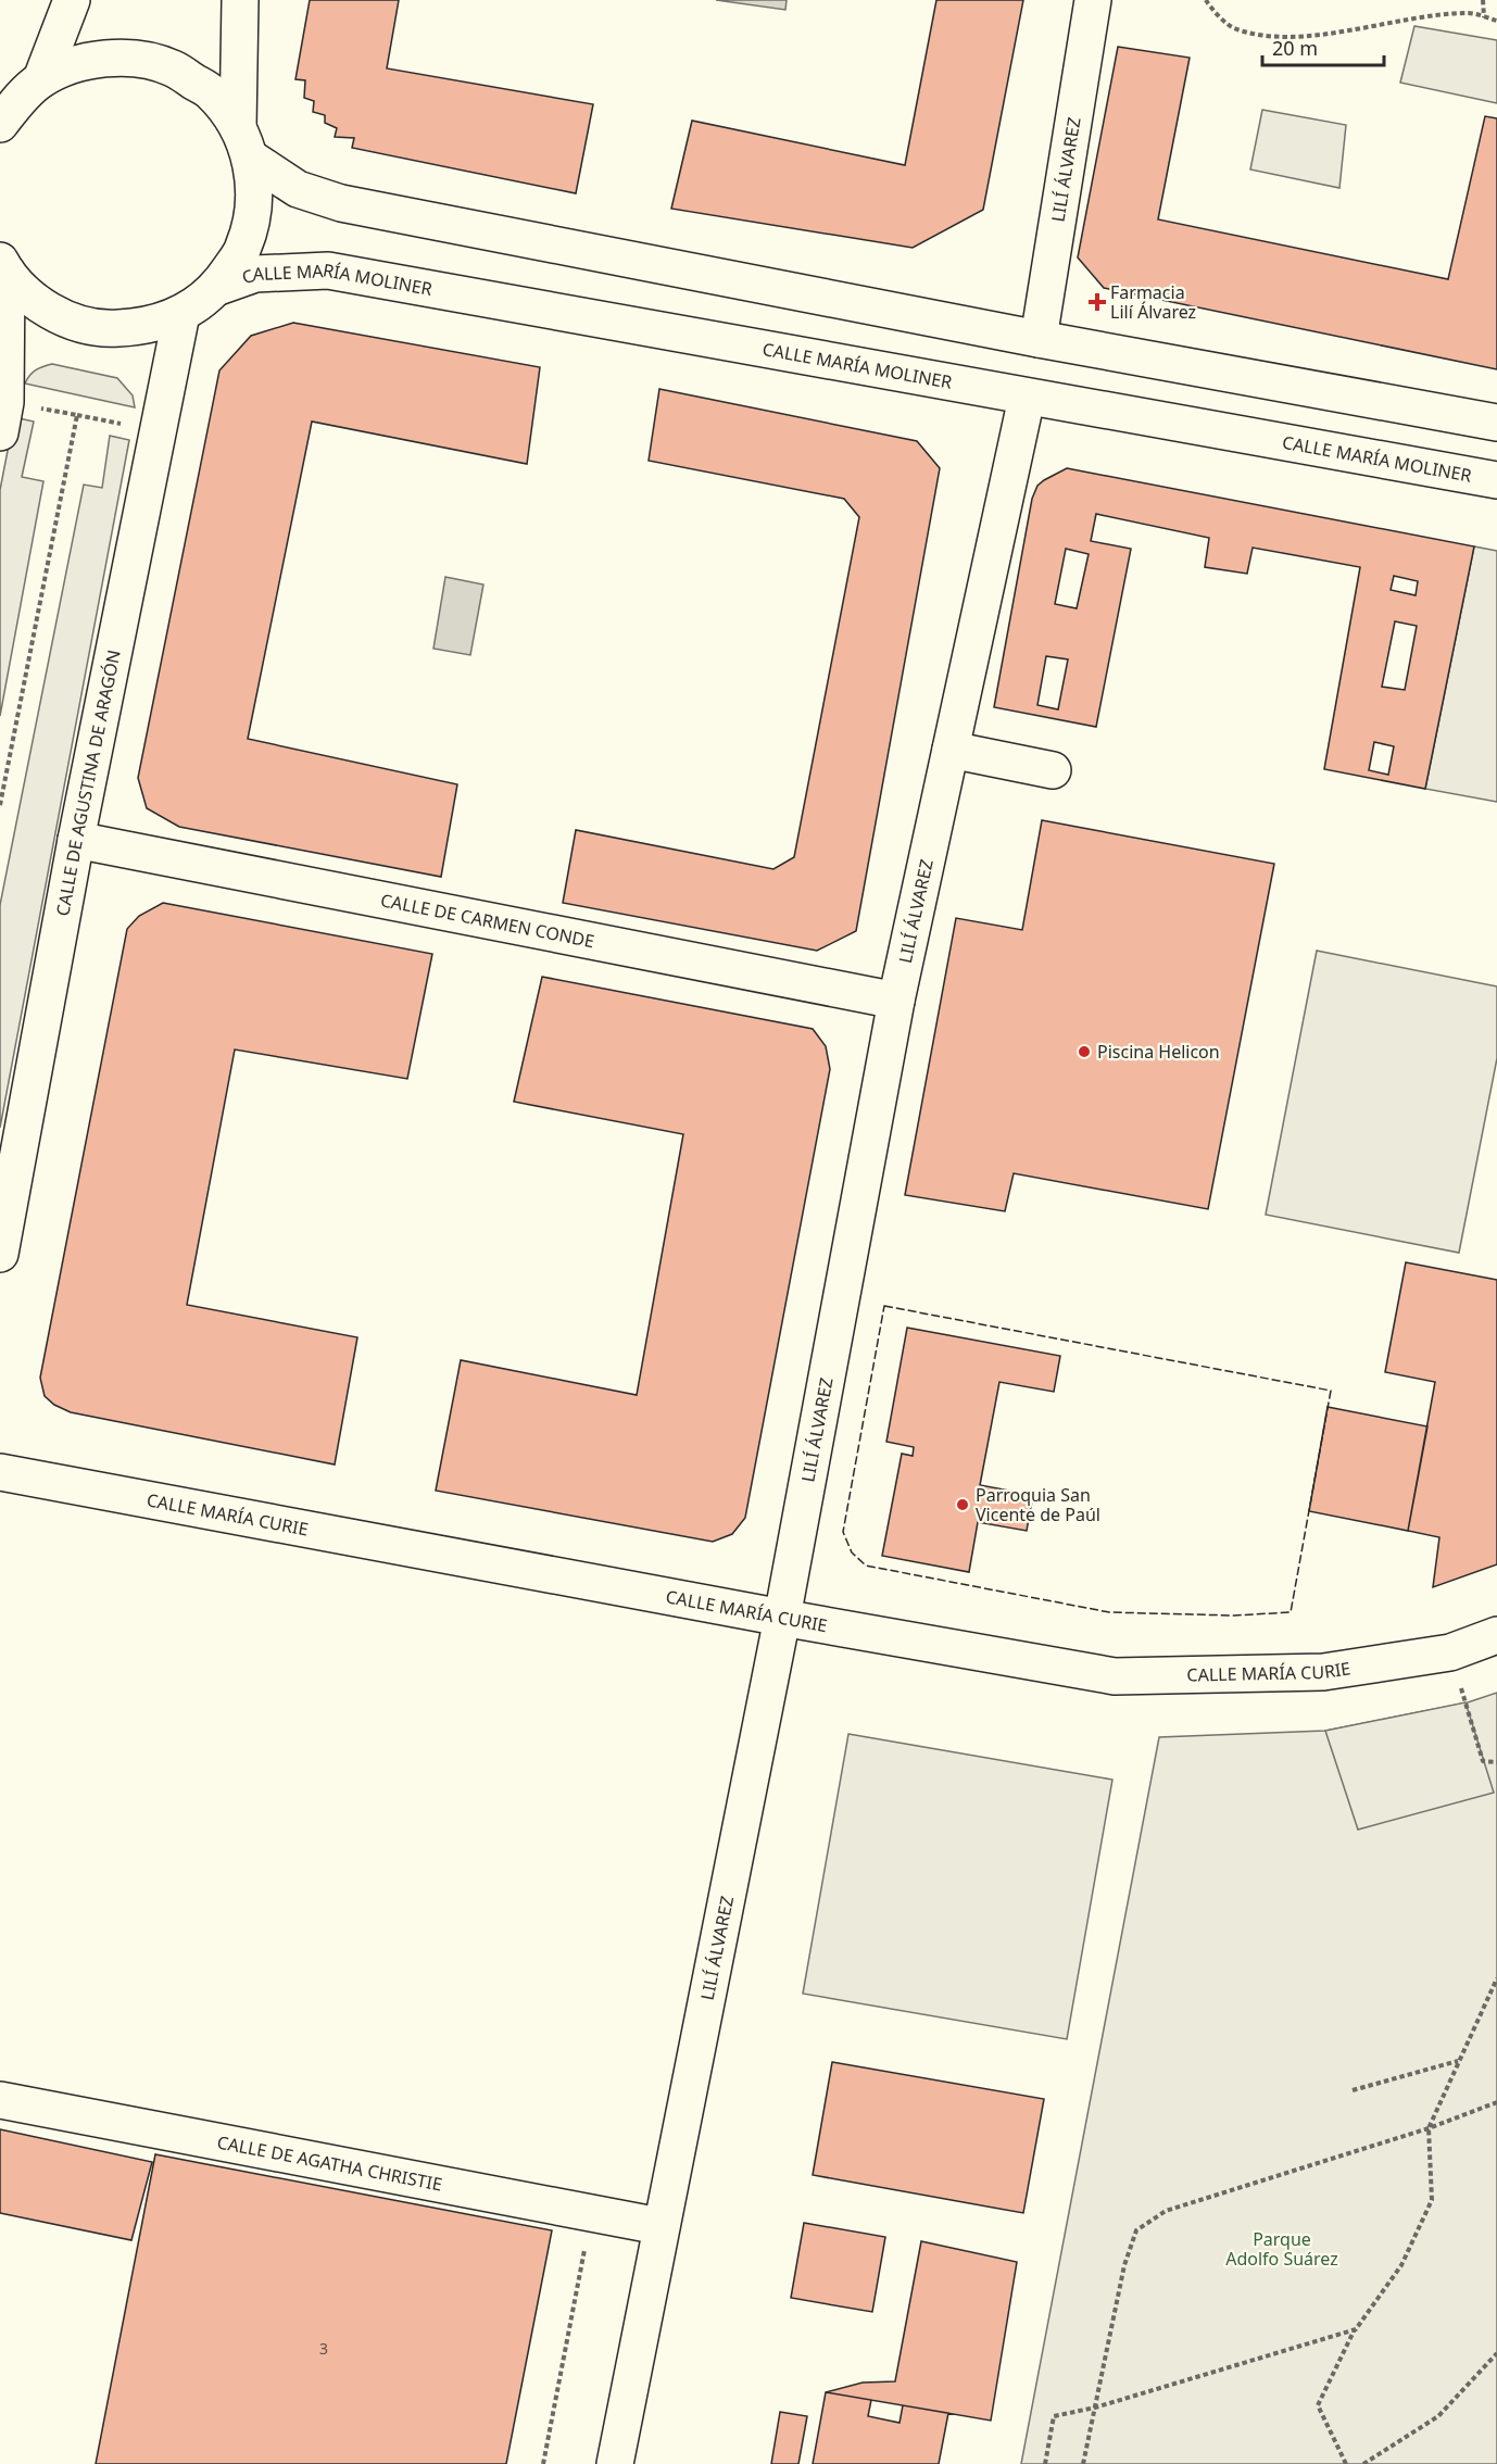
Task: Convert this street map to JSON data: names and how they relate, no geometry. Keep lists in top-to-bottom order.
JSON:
{
  "streets": {
    "street": [
      "LILÍ ÁLVAREZ",
      "CALLE MARÍA MOLINER",
      "CALLE DE AGUSTINA DE ARAGÓN",
      "CALLE DE CARMEN CONDE",
      "CALLE MARÍA CURIE",
      "CALLE DE AGATHA CHRISTIE"
    ]
  },
  "crossings": [
    ["LILÍ ÁLVAREZ", "CALLE MARÍA MOLINER"],
    ["LILÍ ÁLVAREZ", "CALLE DE CARMEN CONDE"],
    ["LILÍ ÁLVAREZ", "CALLE MARÍA CURIE"],
    ["LILÍ ÁLVAREZ", "CALLE DE AGATHA CHRISTIE"],
    ["CALLE DE AGUSTINA DE ARAGÓN", "CALLE DE CARMEN CONDE"]
  ],
  "parks": ["Parque Adolfo Suárez"],
  "places": {
    "health": ["Farmacia Lilí Álvarez"],
    "other": ["Piscina Helicon", "Parroquia San Vicente de Paúl"]
  },
  "house_numbers": ["3"],
  "scale_bar": "20 m"
}
